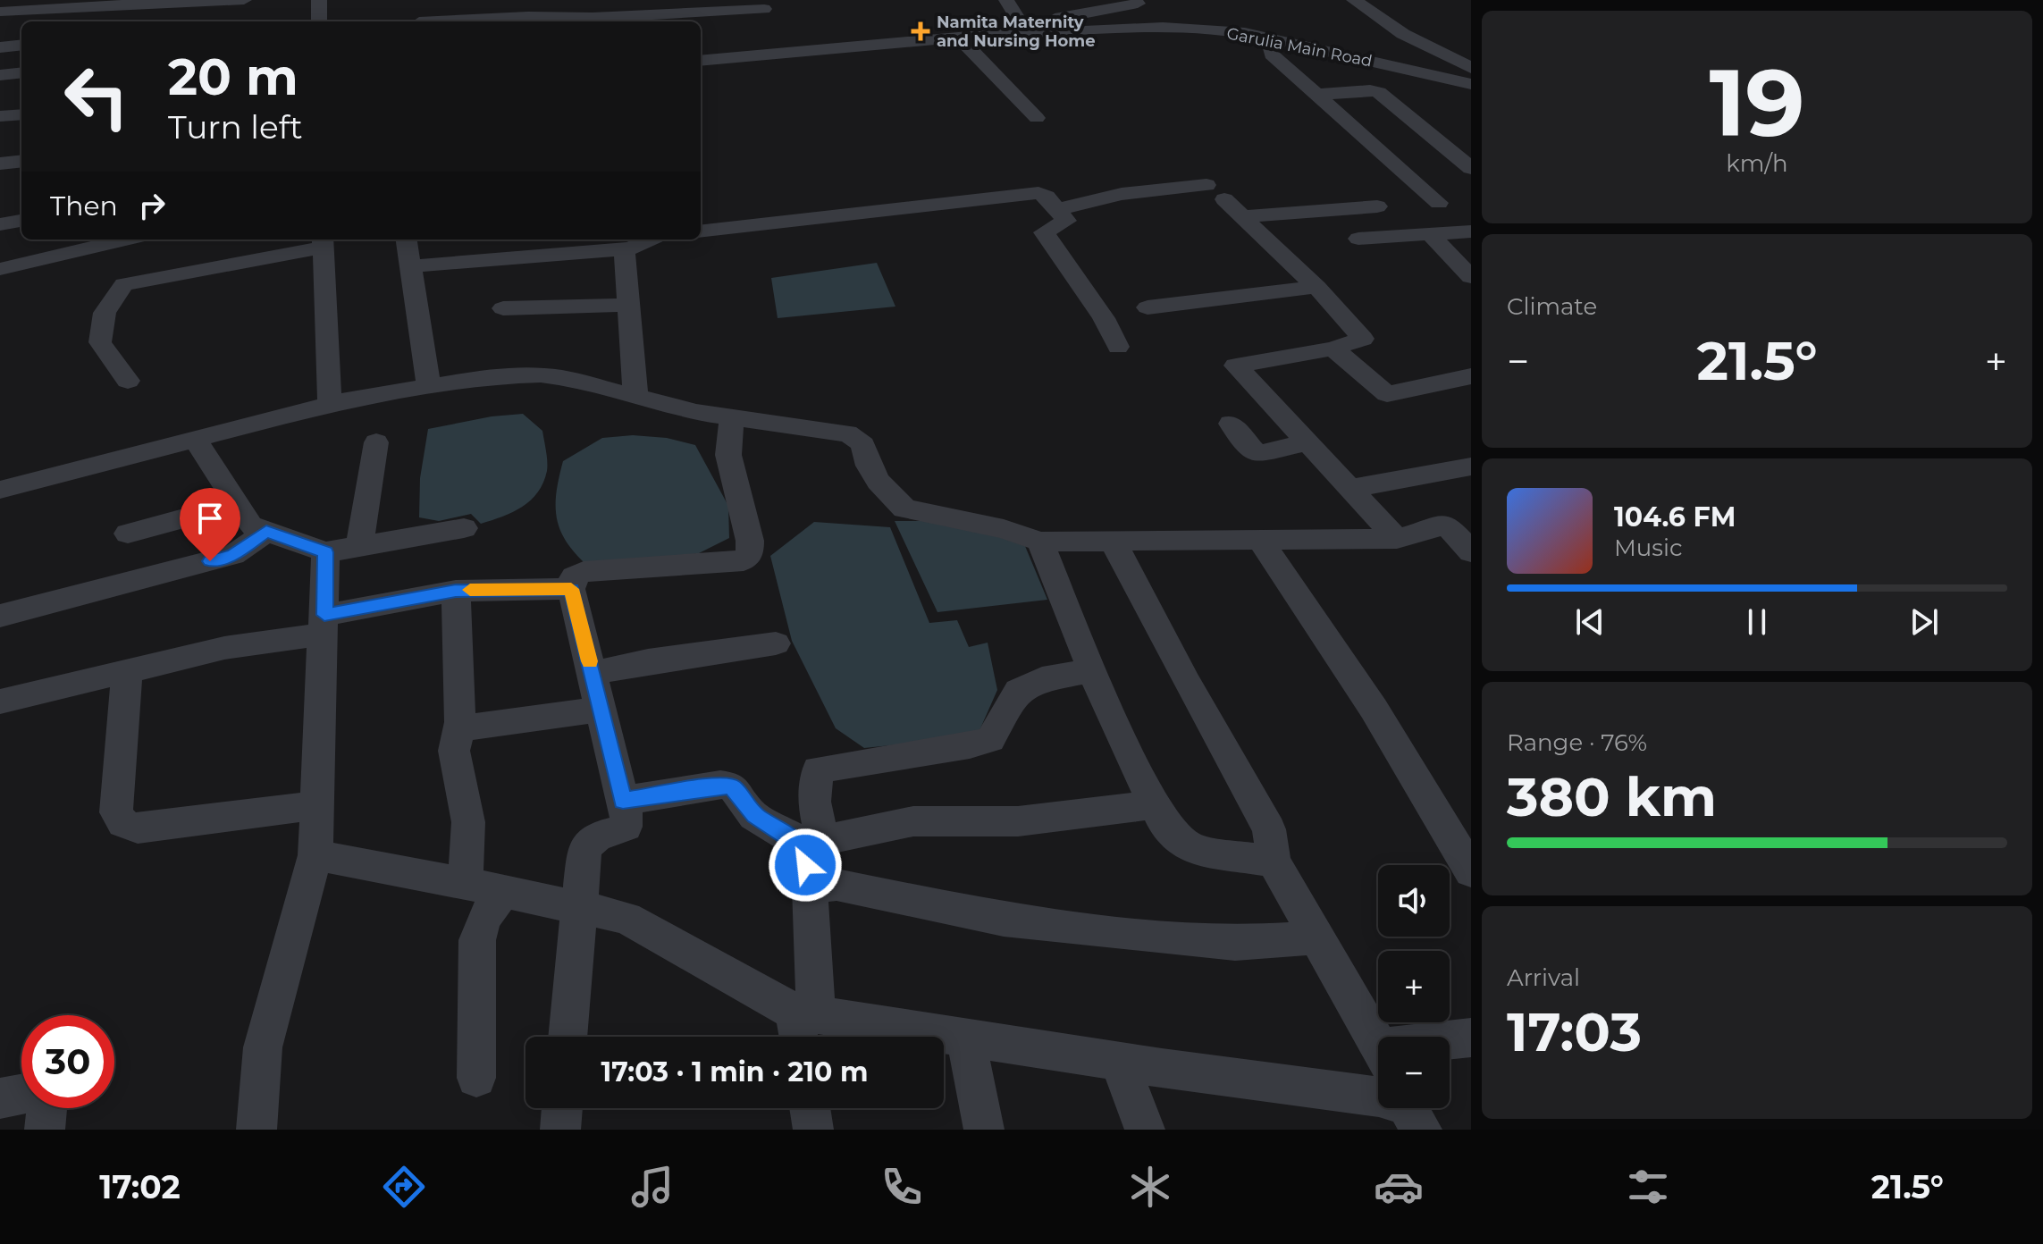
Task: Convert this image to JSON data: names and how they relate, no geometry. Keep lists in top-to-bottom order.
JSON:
{
  "streets": {
    "street": ["Garulia Main Road"]
  },
  "places": {
    "health": ["Namita Maternity and Nursing Home"]
  },
  "page": {
    "tile": [
      ["19", "km/h"],
      "Climate",
      ["Range · 76%", "380 km"],
      ["Arrival", "17:03"]
    ],
    "turn": ["20 m", "Turn left"],
    "then": "Then",
    "heat": ["−", "21.5°", "+"],
    "song": ["104.6 FM", "Music"],
    "map_buttons": ["+", "−"],
    "limit": "30",
    "trip": "17:03 · 1 min · 210 m",
    "tabs": ["17:02", "21.5°"]
  }
}
